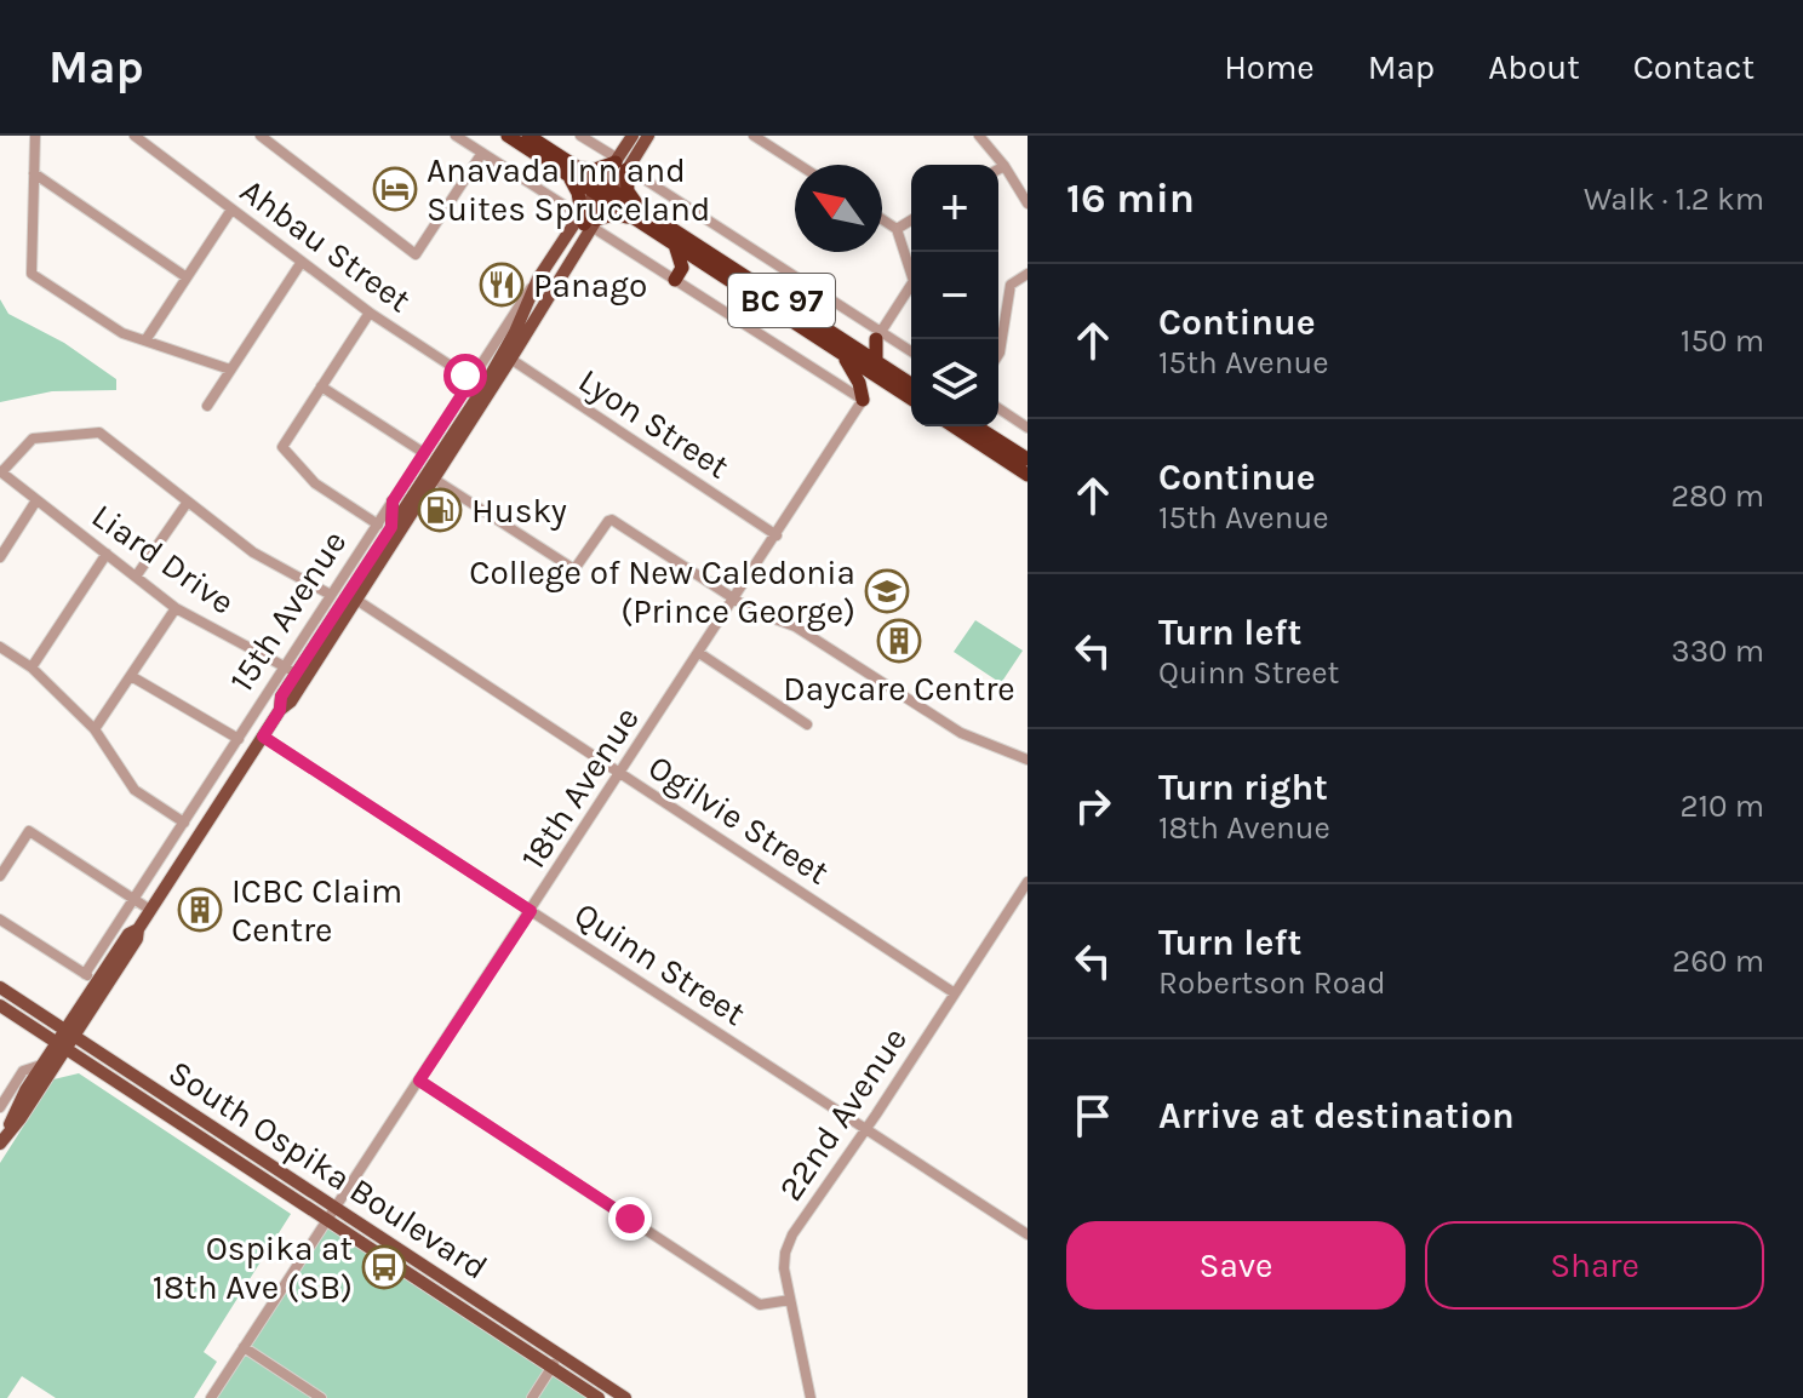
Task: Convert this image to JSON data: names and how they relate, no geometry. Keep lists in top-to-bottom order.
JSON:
{
  "streets": {
    "highway": ["BC 97"],
    "main road": ["15th Avenue", "South Ospika Boulevard"],
    "street": [
      "Ahbau Street",
      "Lyon Street",
      "Liard Drive",
      "18th Avenue",
      "Ogilvie Street",
      "Quinn Street",
      "22nd Avenue"
    ]
  },
  "crossings": [
    ["Ahbau Street", "15th Avenue"],
    ["Lyon Street", "15th Avenue"],
    ["Lyon Street", "18th Avenue"],
    ["Liard Drive", "15th Avenue"],
    ["15th Avenue", "Ogilvie Street"],
    ["15th Avenue", "Quinn Street"],
    ["15th Avenue", "South Ospika Boulevard"],
    ["18th Avenue", "Ogilvie Street"],
    ["18th Avenue", "Quinn Street"],
    ["18th Avenue", "South Ospika Boulevard"],
    ["Ogilvie Street", "22nd Avenue"],
    ["Quinn Street", "22nd Avenue"]
  ],
  "places": {
    "hotel": ["Anavada Inn and Suites Spruceland"],
    "restaurant": ["Panago"],
    "fuel station": ["Husky"],
    "school or university": ["College of New Caledonia (Prince George)"],
    "building": ["Daycare Centre", "ICBC Claim Centre"],
    "bus stop": ["Ospika at 18th Ave (SB)"]
  },
  "north": "top left",
  "page": {
    "header": "Map",
    "nav": [
      "Home",
      "Map",
      "About",
      "Contact"
    ],
    "heading": ["16 min", "Walk · 1.2 km"],
    "map_buttons": ["+", "−"],
    "list": [
      ["Continue", "15th Avenue", "150 m"],
      ["Continue", "15th Avenue", "280 m"],
      ["Turn left", "Quinn Street", "330 m"],
      ["Turn right", "18th Avenue", "210 m"],
      ["Turn left", "Robertson Road", "260 m"],
      "Arrive at destination"
    ],
    "buttons": ["Save", "Share"]
  }
}
